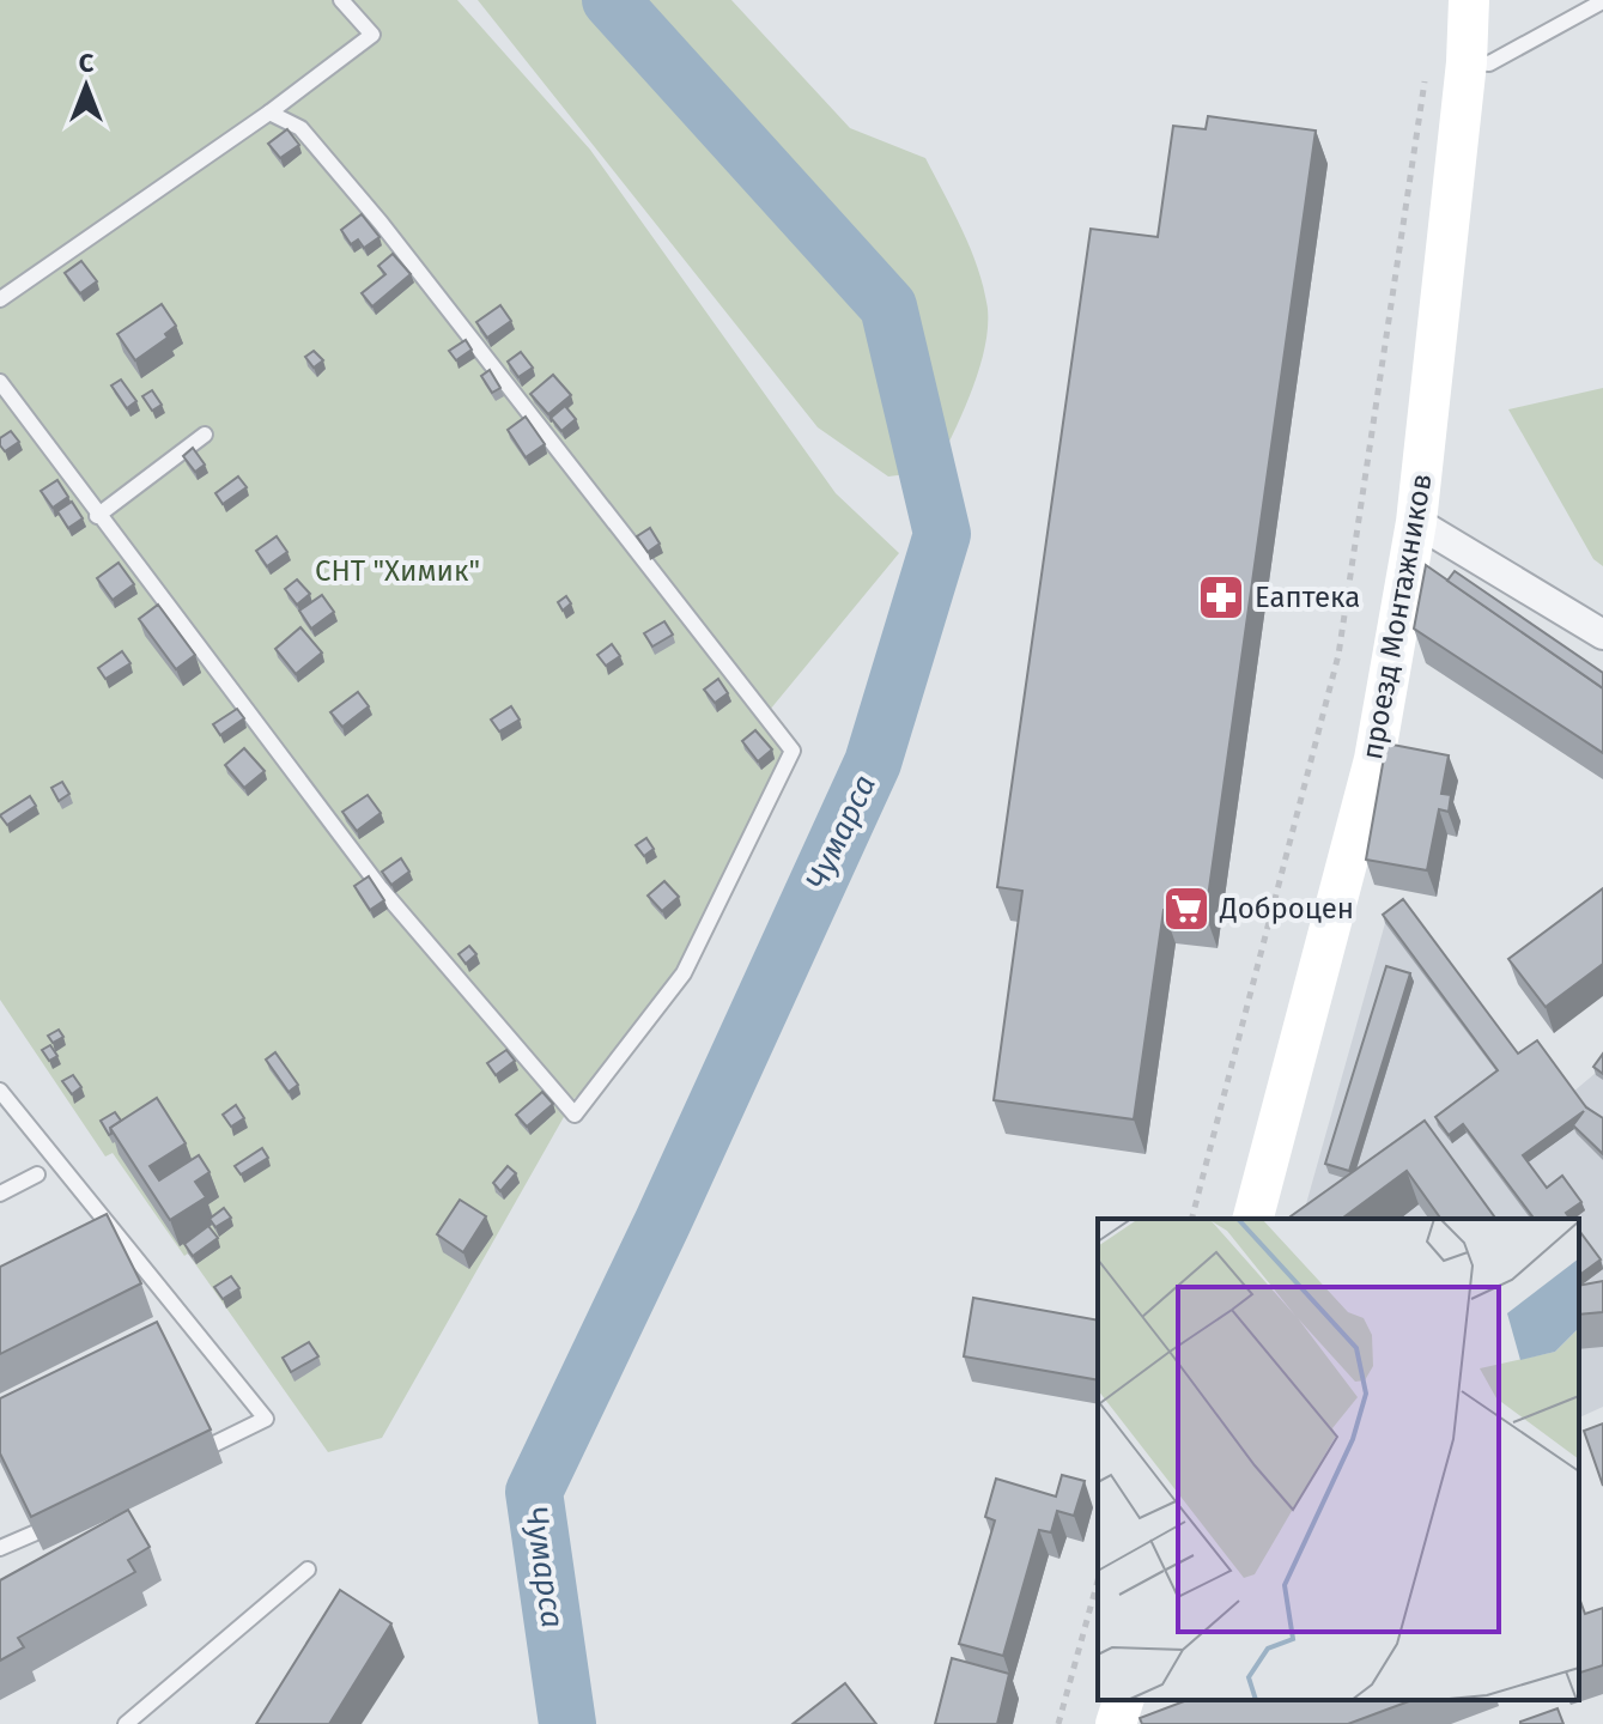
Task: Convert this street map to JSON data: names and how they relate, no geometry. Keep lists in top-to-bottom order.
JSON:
{
  "streets": {
    "main road": ["проезд Монтажников"]
  },
  "water": ["Чумарса"],
  "parks": ["СНТ \"Химик\""],
  "places": {
    "pharmacy": ["Еаптека"],
    "supermarket": ["Доброцен"]
  },
  "north": "top"
}
